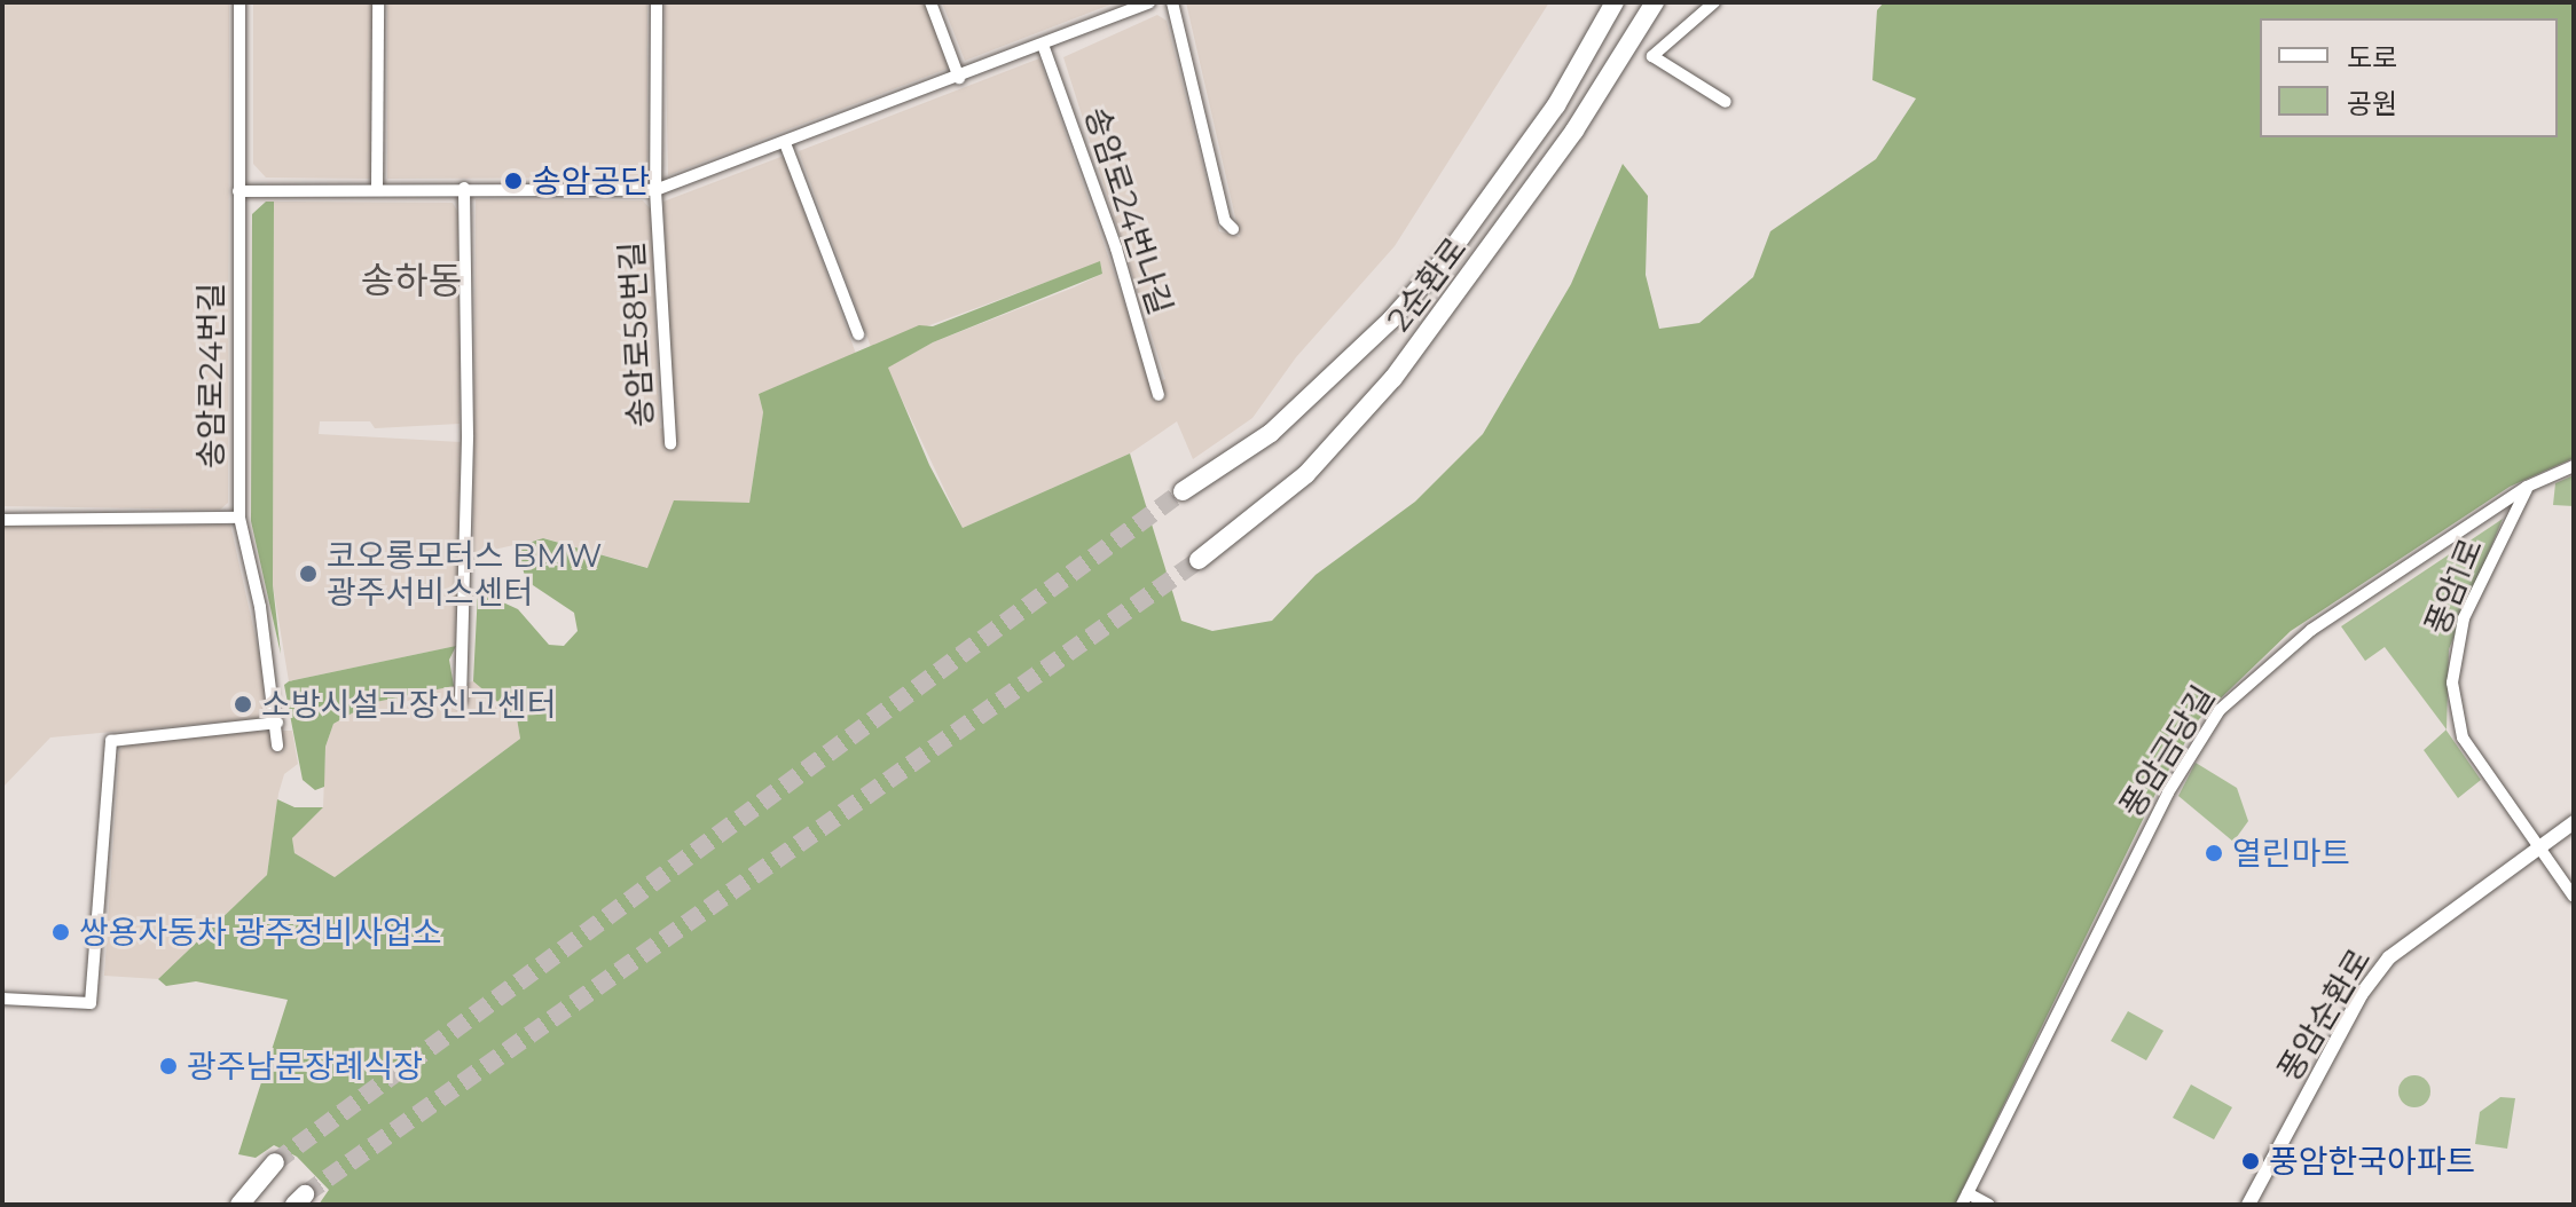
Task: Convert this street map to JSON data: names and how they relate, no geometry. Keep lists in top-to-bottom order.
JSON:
{
  "streets": {
    "highway": ["2순환로"],
    "street": [
      "송암로24번나길",
      "송암로58번길",
      "송암로24번길",
      "풍암1로",
      "풍암금당길",
      "풍암순환로"
    ]
  },
  "crossings": [
    ["풍암1로", "풍암금당길"],
    ["풍암1로", "풍암순환로"]
  ],
  "districts": ["송하동"],
  "places": [
    "송암공단",
    "코오롱모터스 BMW 광주서비스센터",
    "소방시설고장신고센터",
    "열린마트",
    "쌍용자동차 광주정비사업소",
    "광주남문장례식장",
    "풍암한국아파트"
  ],
  "legend": ["도로", "공원"]
}
